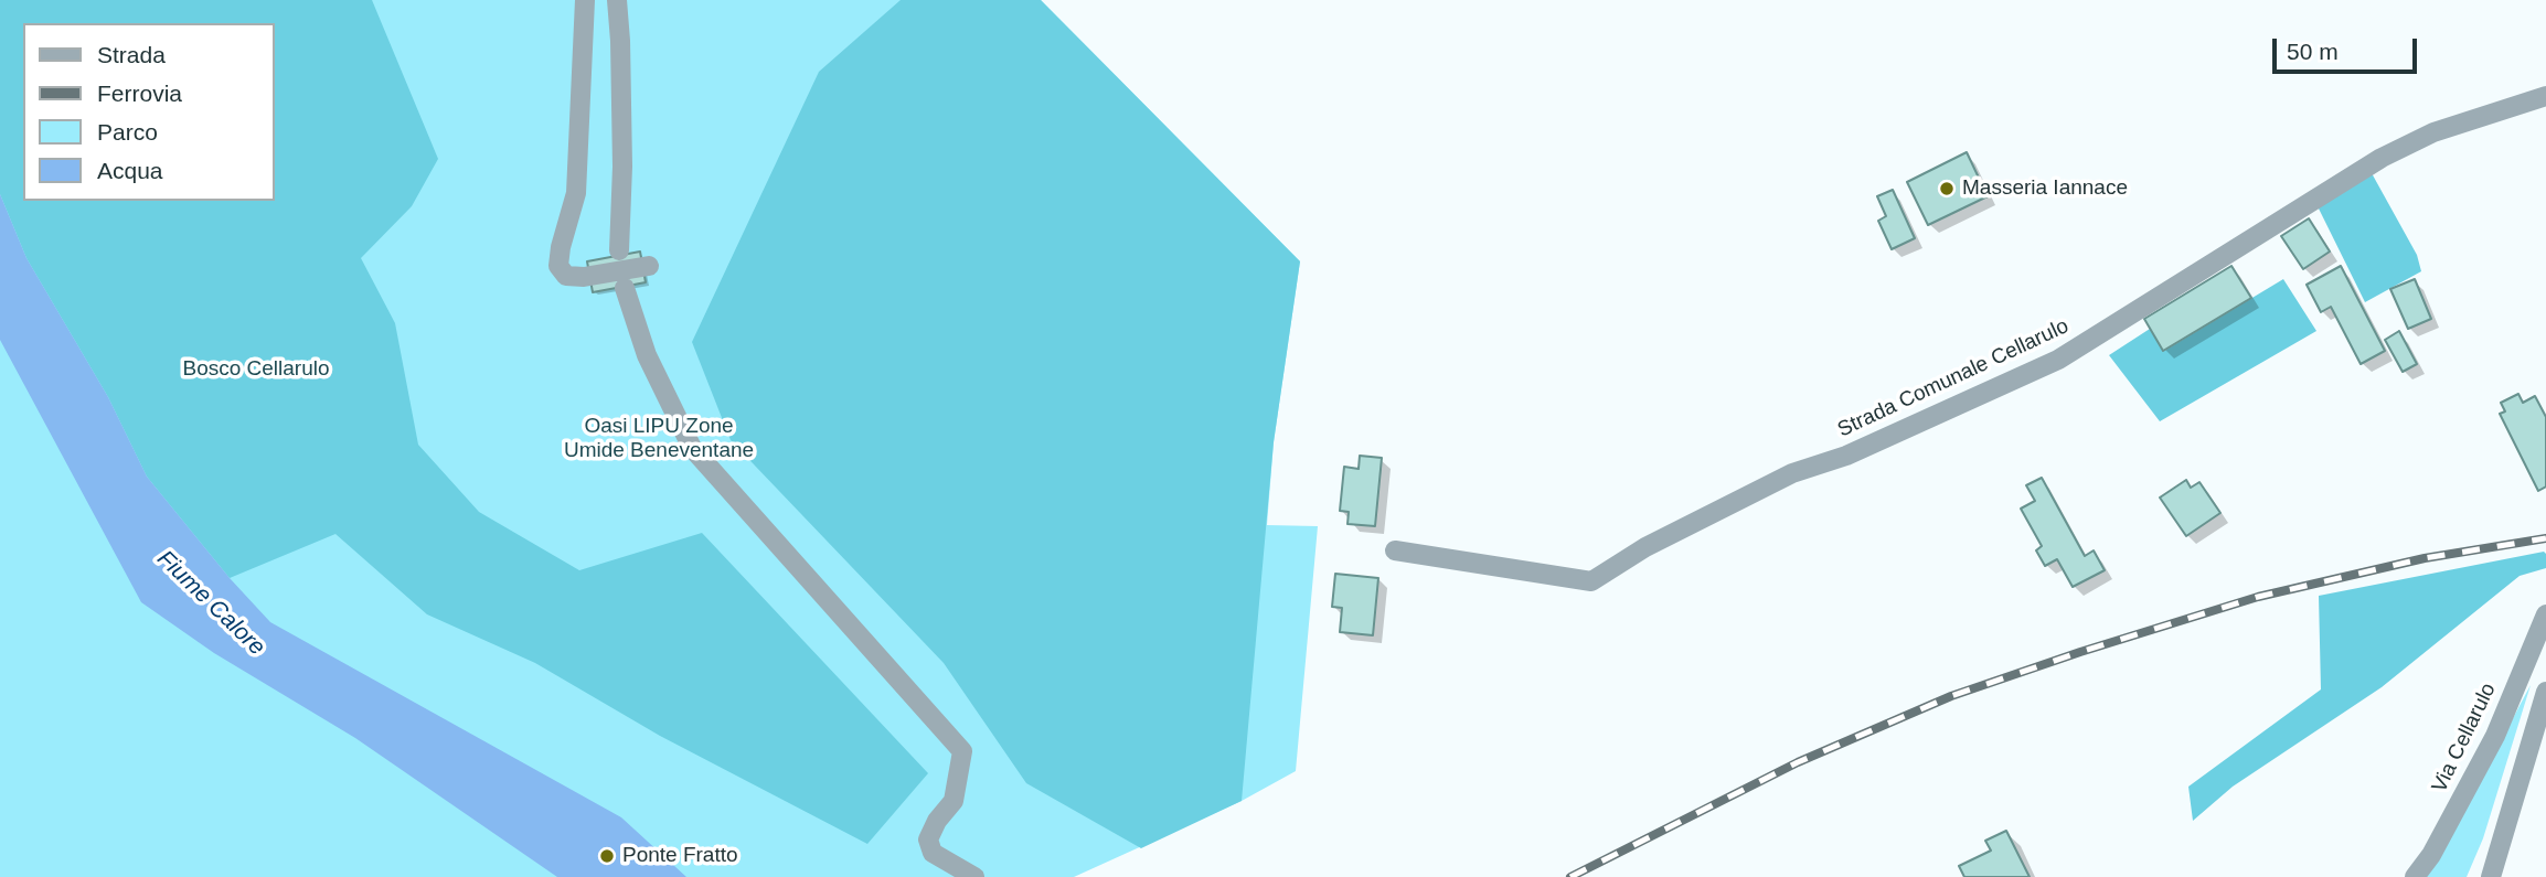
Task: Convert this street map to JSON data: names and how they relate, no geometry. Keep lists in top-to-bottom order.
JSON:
{
  "streets": {
    "street": ["Strada Comunale Cellarulo", "Via Cellarulo"]
  },
  "water": ["Fiume Calore"],
  "parks": ["Bosco Cellarulo", "Oasi LIPU Zone Umide Beneventane"],
  "places": ["Masseria Iannace", "Ponte Fratto"],
  "legend": [
    "Strada",
    "Ferrovia",
    "Parco",
    "Acqua"
  ],
  "scale_bar": "50 m"
}
